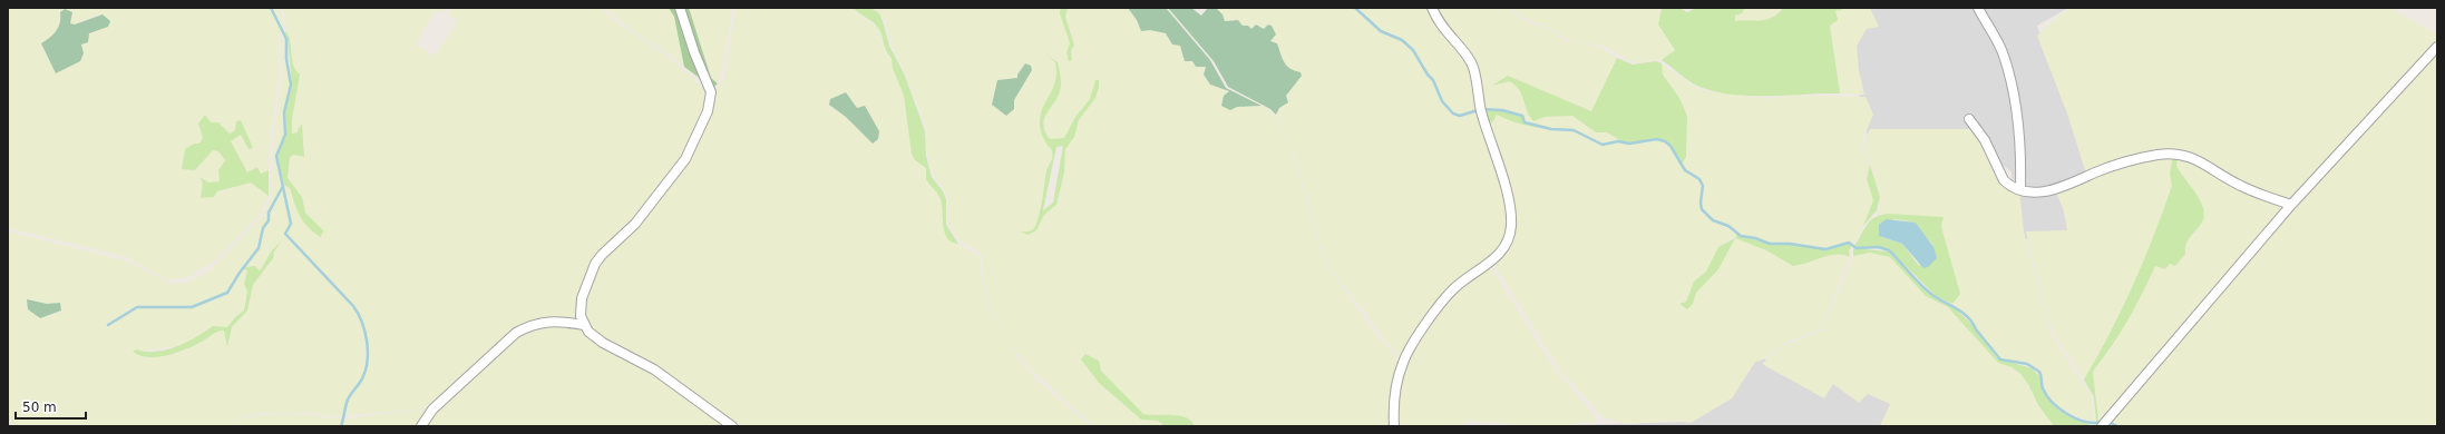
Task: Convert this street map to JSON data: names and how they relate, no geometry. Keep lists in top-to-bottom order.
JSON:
{
  "scale_bar": "50 m"
}
